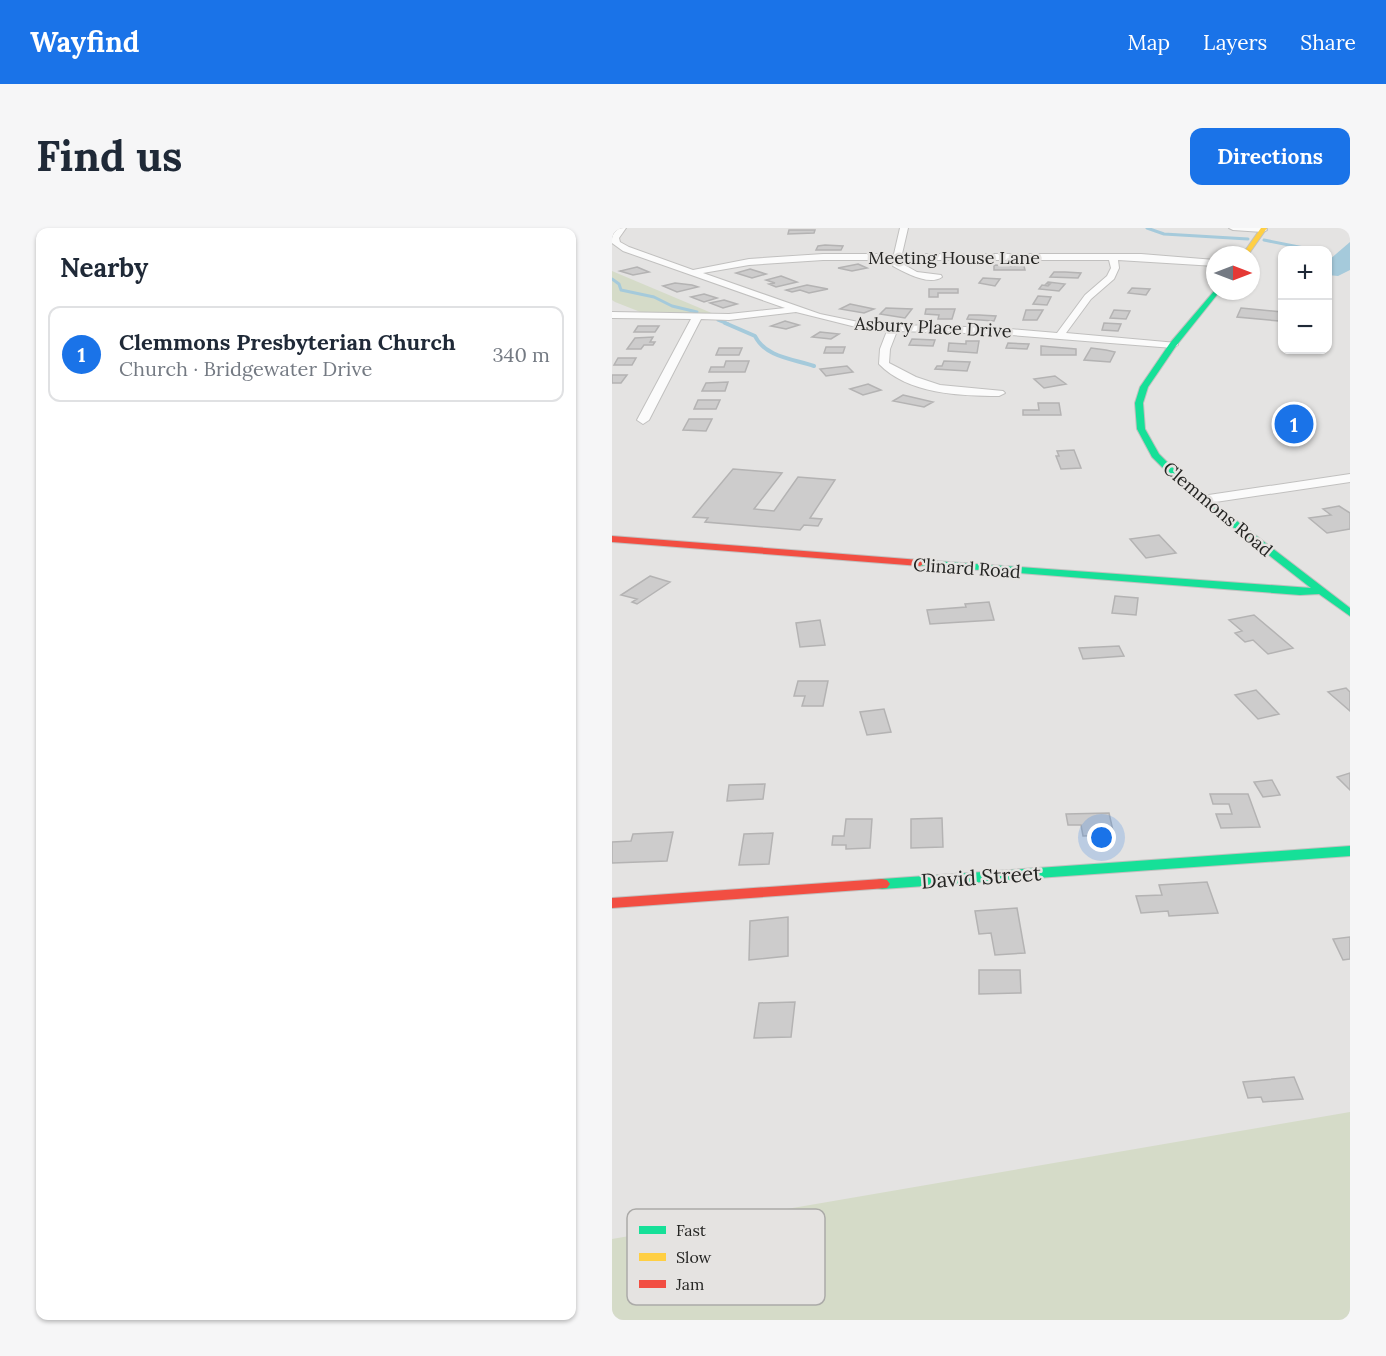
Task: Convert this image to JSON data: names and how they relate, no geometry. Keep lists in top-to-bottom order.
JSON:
{
  "streets": {
    "main road": ["Clemmons Road", "Clinard Road", "David Street"],
    "street": ["Meeting House Lane", "Asbury Place Drive"]
  },
  "crossings": [
    ["Meeting House Lane", "Asbury Place Drive"],
    ["Asbury Place Drive", "Clemmons Road"],
    ["Clemmons Road", "Clinard Road"]
  ],
  "legend": ["Fast", "Slow", "Jam"],
  "north": "right",
  "page": {
    "header": "Wayfind",
    "nav": ["Map", "Layers", "Share"],
    "buttons": "Directions",
    "title": "Find us",
    "heading": "Nearby",
    "map_buttons": ["+", "−"],
    "list": [
      {
        "mark": "1",
        "name": "Clemmons Presbyterian Church",
        "note": "Church · Bridgewater Drive",
        "value": "340 m"
      }
    ],
    "pins": "1"
  }
}
